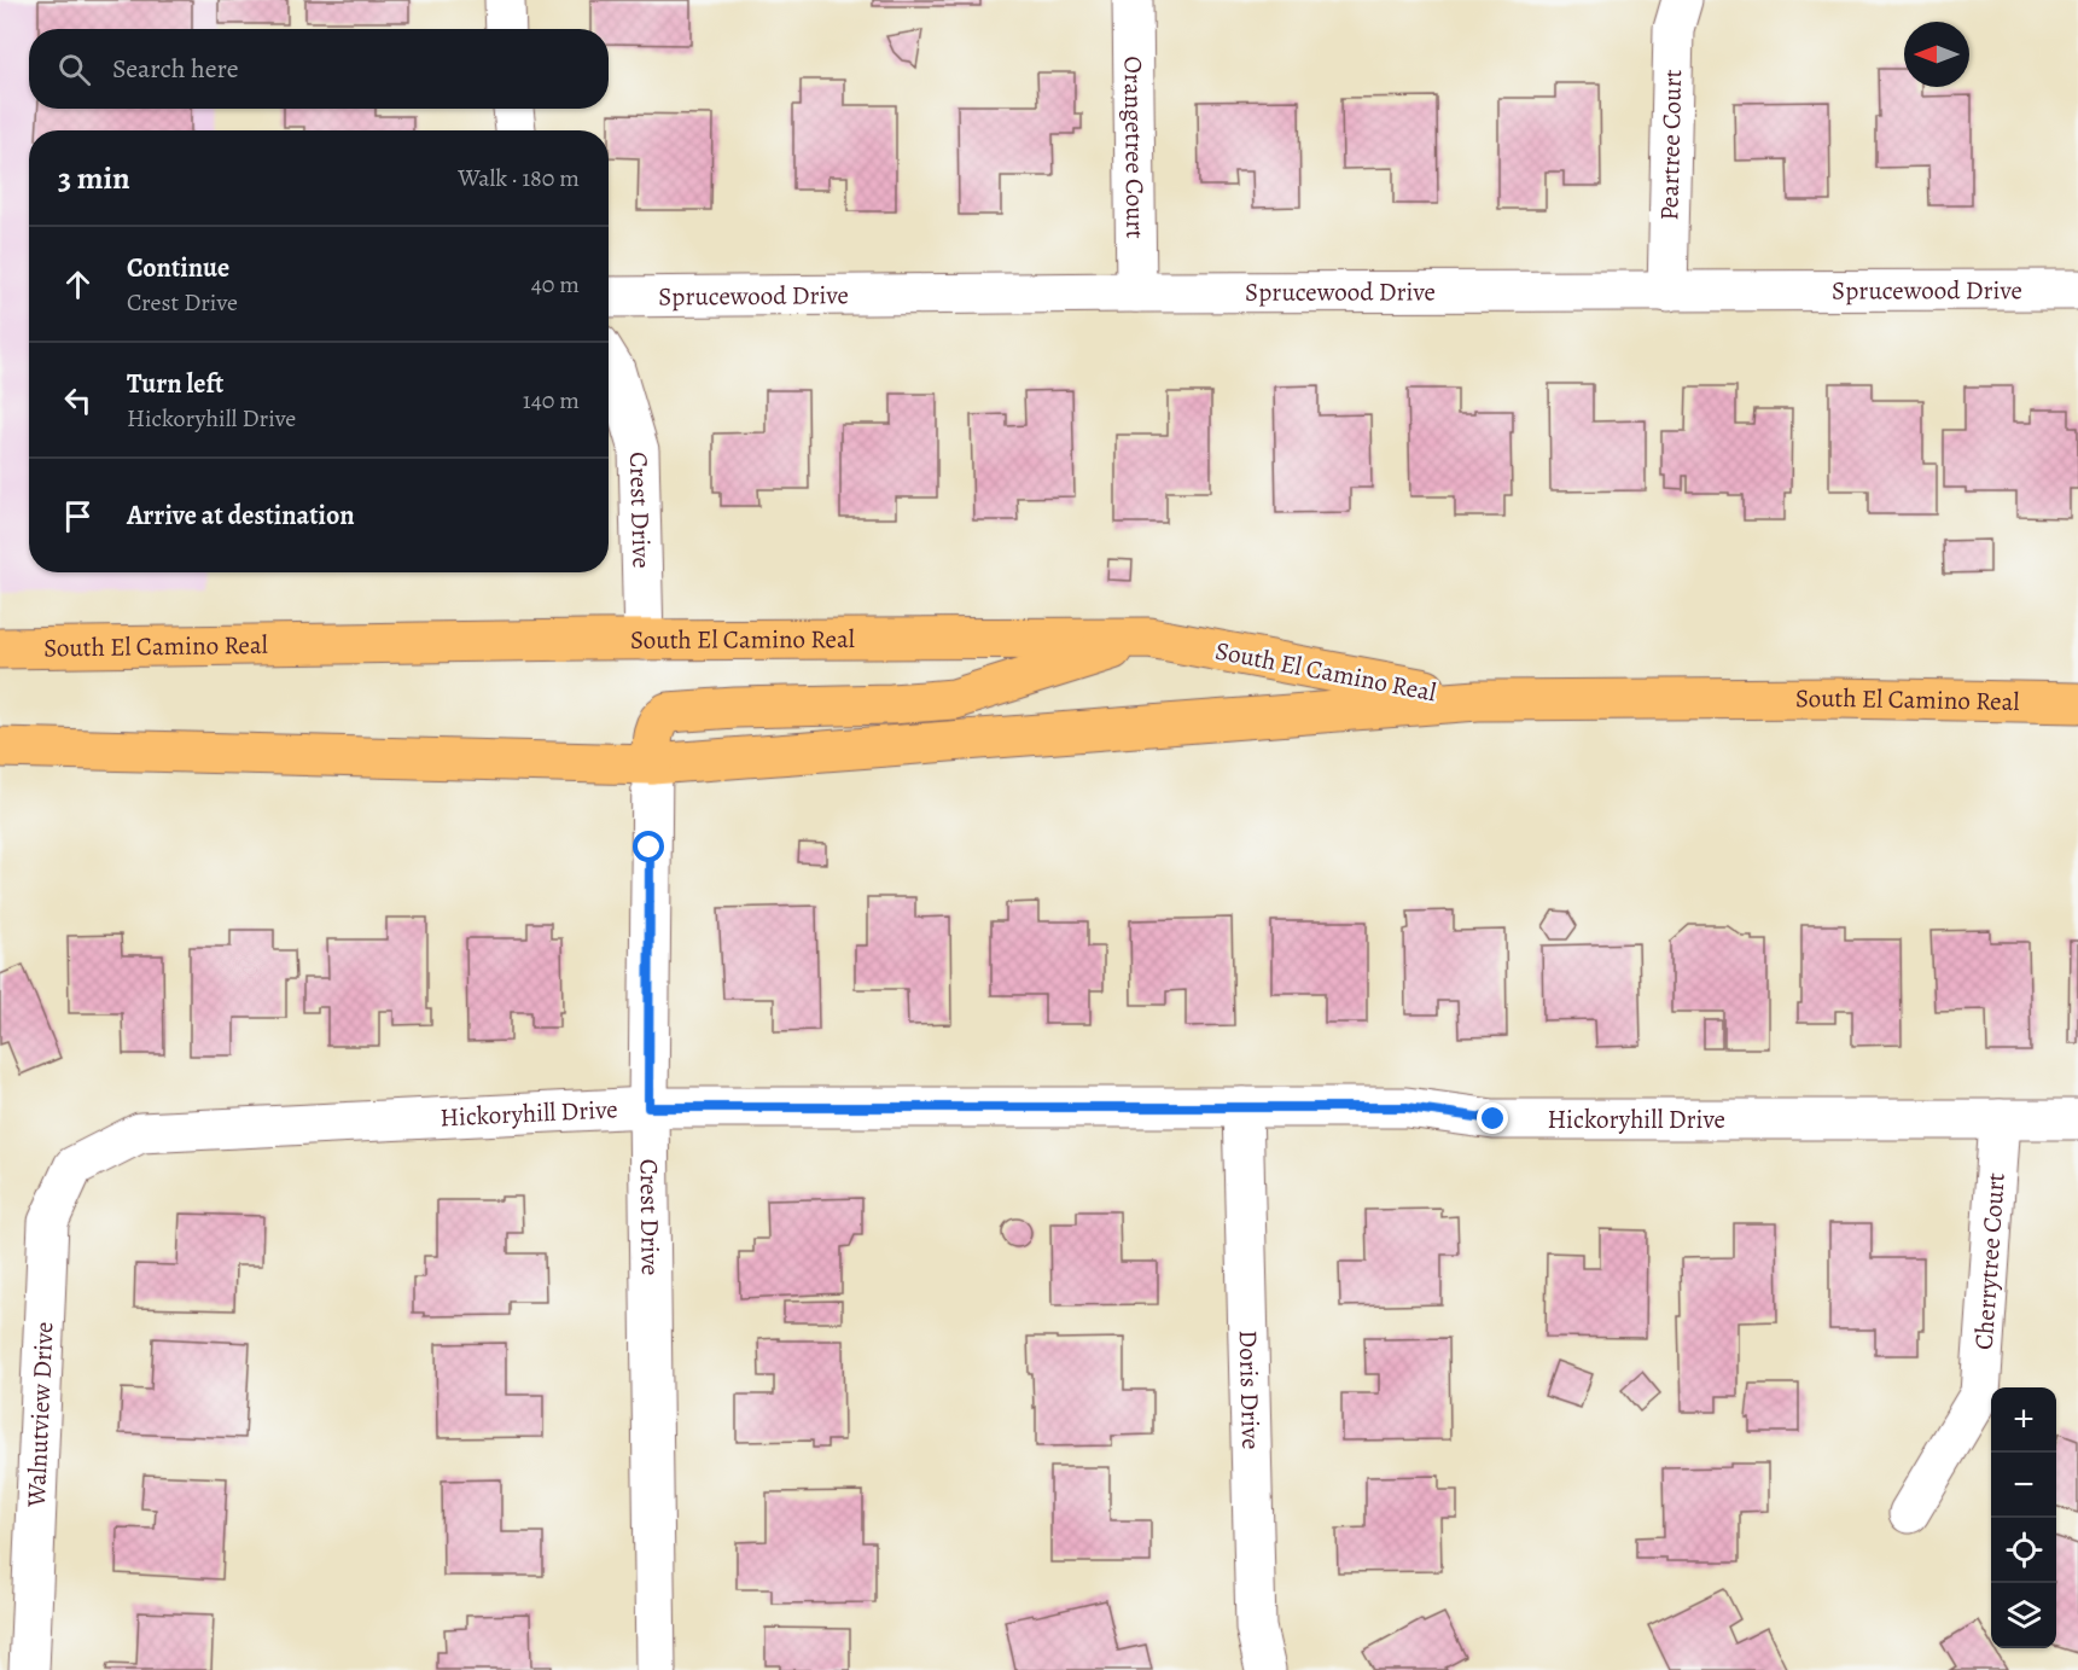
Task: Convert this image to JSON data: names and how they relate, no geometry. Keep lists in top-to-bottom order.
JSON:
{
  "streets": {
    "main road": ["South El Camino Real"],
    "street": [
      "Peartree Court",
      "Orangetree Court",
      "Sprucewood Drive",
      "Crest Drive",
      "Hickoryhill Drive",
      "Cherrytree Court",
      "Doris Drive",
      "Walnutview Drive"
    ]
  },
  "crossings": [
    ["Peartree Court", "Sprucewood Drive"],
    ["Orangetree Court", "Sprucewood Drive"],
    ["Crest Drive", "South El Camino Real"],
    ["Crest Drive", "Hickoryhill Drive"],
    ["Hickoryhill Drive", "Cherrytree Court"],
    ["Hickoryhill Drive", "Doris Drive"],
    ["Hickoryhill Drive", "Walnutview Drive"]
  ],
  "north": "left",
  "page": {
    "search": "Search here",
    "heading": ["3 min", "Walk · 180 m"],
    "list": [
      ["Continue", "Crest Drive", "40 m"],
      ["Turn left", "Hickoryhill Drive", "140 m"],
      "Arrive at destination"
    ],
    "map_buttons": ["+", "−"]
  }
}
